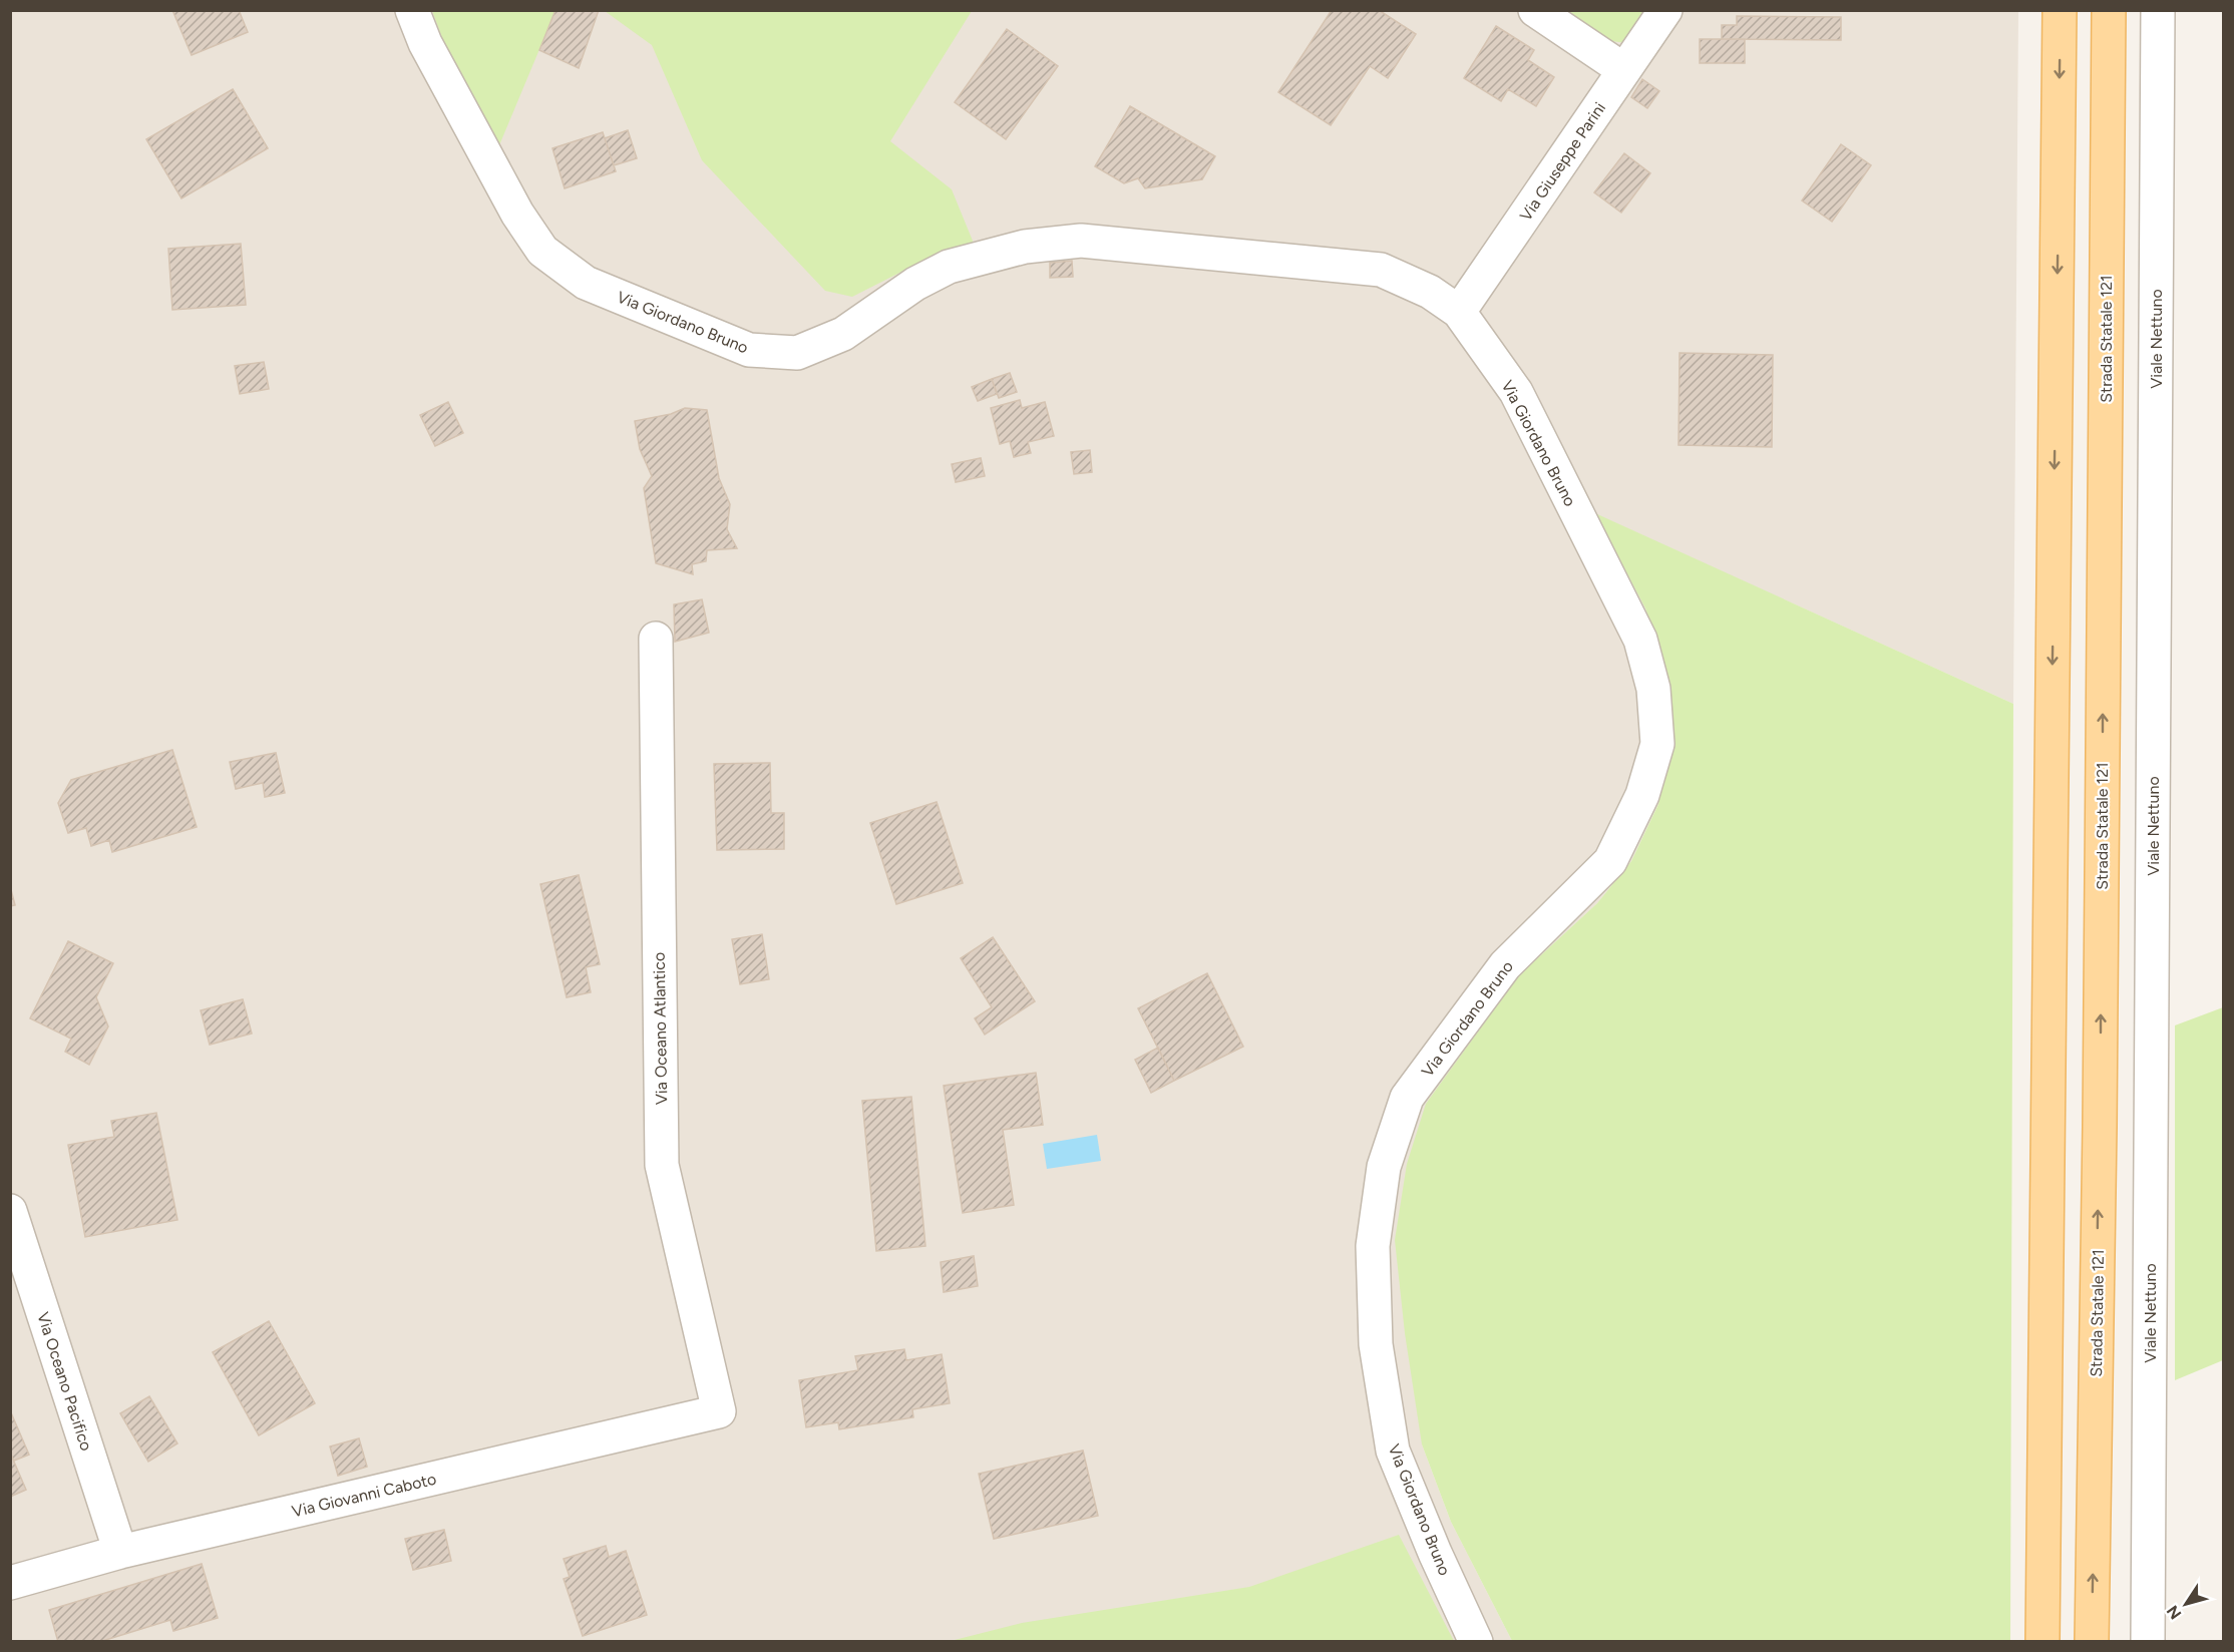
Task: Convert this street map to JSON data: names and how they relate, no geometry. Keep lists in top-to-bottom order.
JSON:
{
  "streets": {
    "main road": ["Strada Statale 121"],
    "street": [
      "Via Giuseppe Parini",
      "Via Giordano Bruno",
      "Viale Nettuno",
      "Via Oceano Atlantico",
      "Via Oceano Pacifico",
      "Via Giovanni Caboto"
    ]
  },
  "crossings": [
    ["Via Giuseppe Parini", "Via Giordano Bruno"],
    ["Via Oceano Atlantico", "Via Giovanni Caboto"],
    ["Via Oceano Pacifico", "Via Giovanni Caboto"]
  ],
  "north": "bottom left"
}
